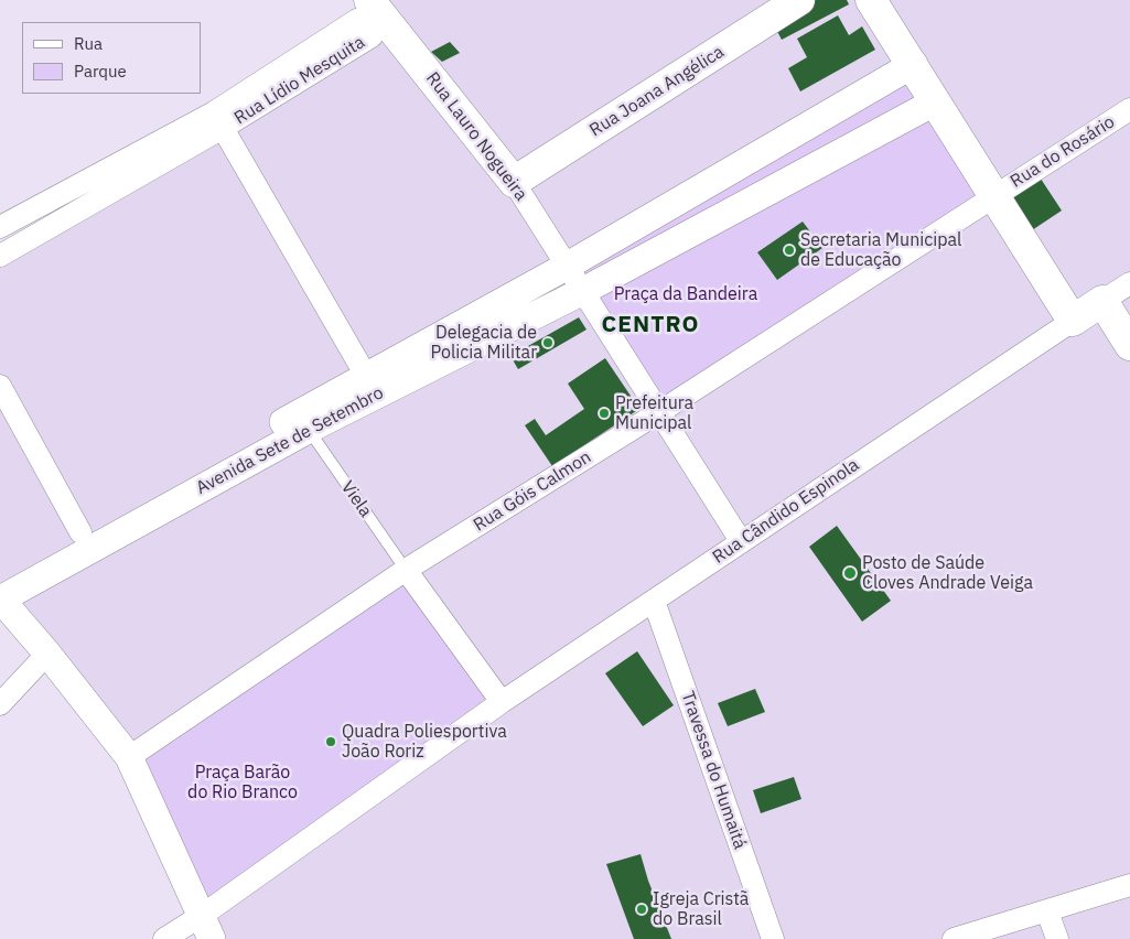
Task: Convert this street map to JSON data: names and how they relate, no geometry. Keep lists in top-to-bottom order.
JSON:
{
  "streets": {
    "main road": ["Rua Joana Angélica", "Rua Lauro Nogueira"],
    "street": [
      "Rua Lídio Mesquita",
      "Rua do Rosário",
      "Avenida Sete de Setembro",
      "Rua Góis Calmon",
      "Rua Cândido Espinola",
      "Travessa do Humaitá"
    ],
    "lane": ["Viela"]
  },
  "crossings": [
    ["Rua Lídio Mesquita", "Rua Lauro Nogueira"],
    ["Rua Joana Angélica", "Rua Lauro Nogueira"],
    ["Rua Lauro Nogueira", "Avenida Sete de Setembro"],
    ["Avenida Sete de Setembro", "Viela"],
    ["Rua Góis Calmon", "Viela"],
    ["Rua Cândido Espinola", "Travessa do Humaitá"]
  ],
  "districts": ["CENTRO"],
  "parks": ["Praça da Bandeira", "Praça Barão do Rio Branco"],
  "places": [
    "Secretaria Municipal de Educação",
    "Delegacia de Policia Militar",
    "Prefeitura Municipal",
    "Posto de Saúde Cloves Andrade Veiga",
    "Quadra Poliesportiva João Roriz",
    "Igreja Cristã do Brasil"
  ],
  "legend": ["Rua", "Parque"]
}
